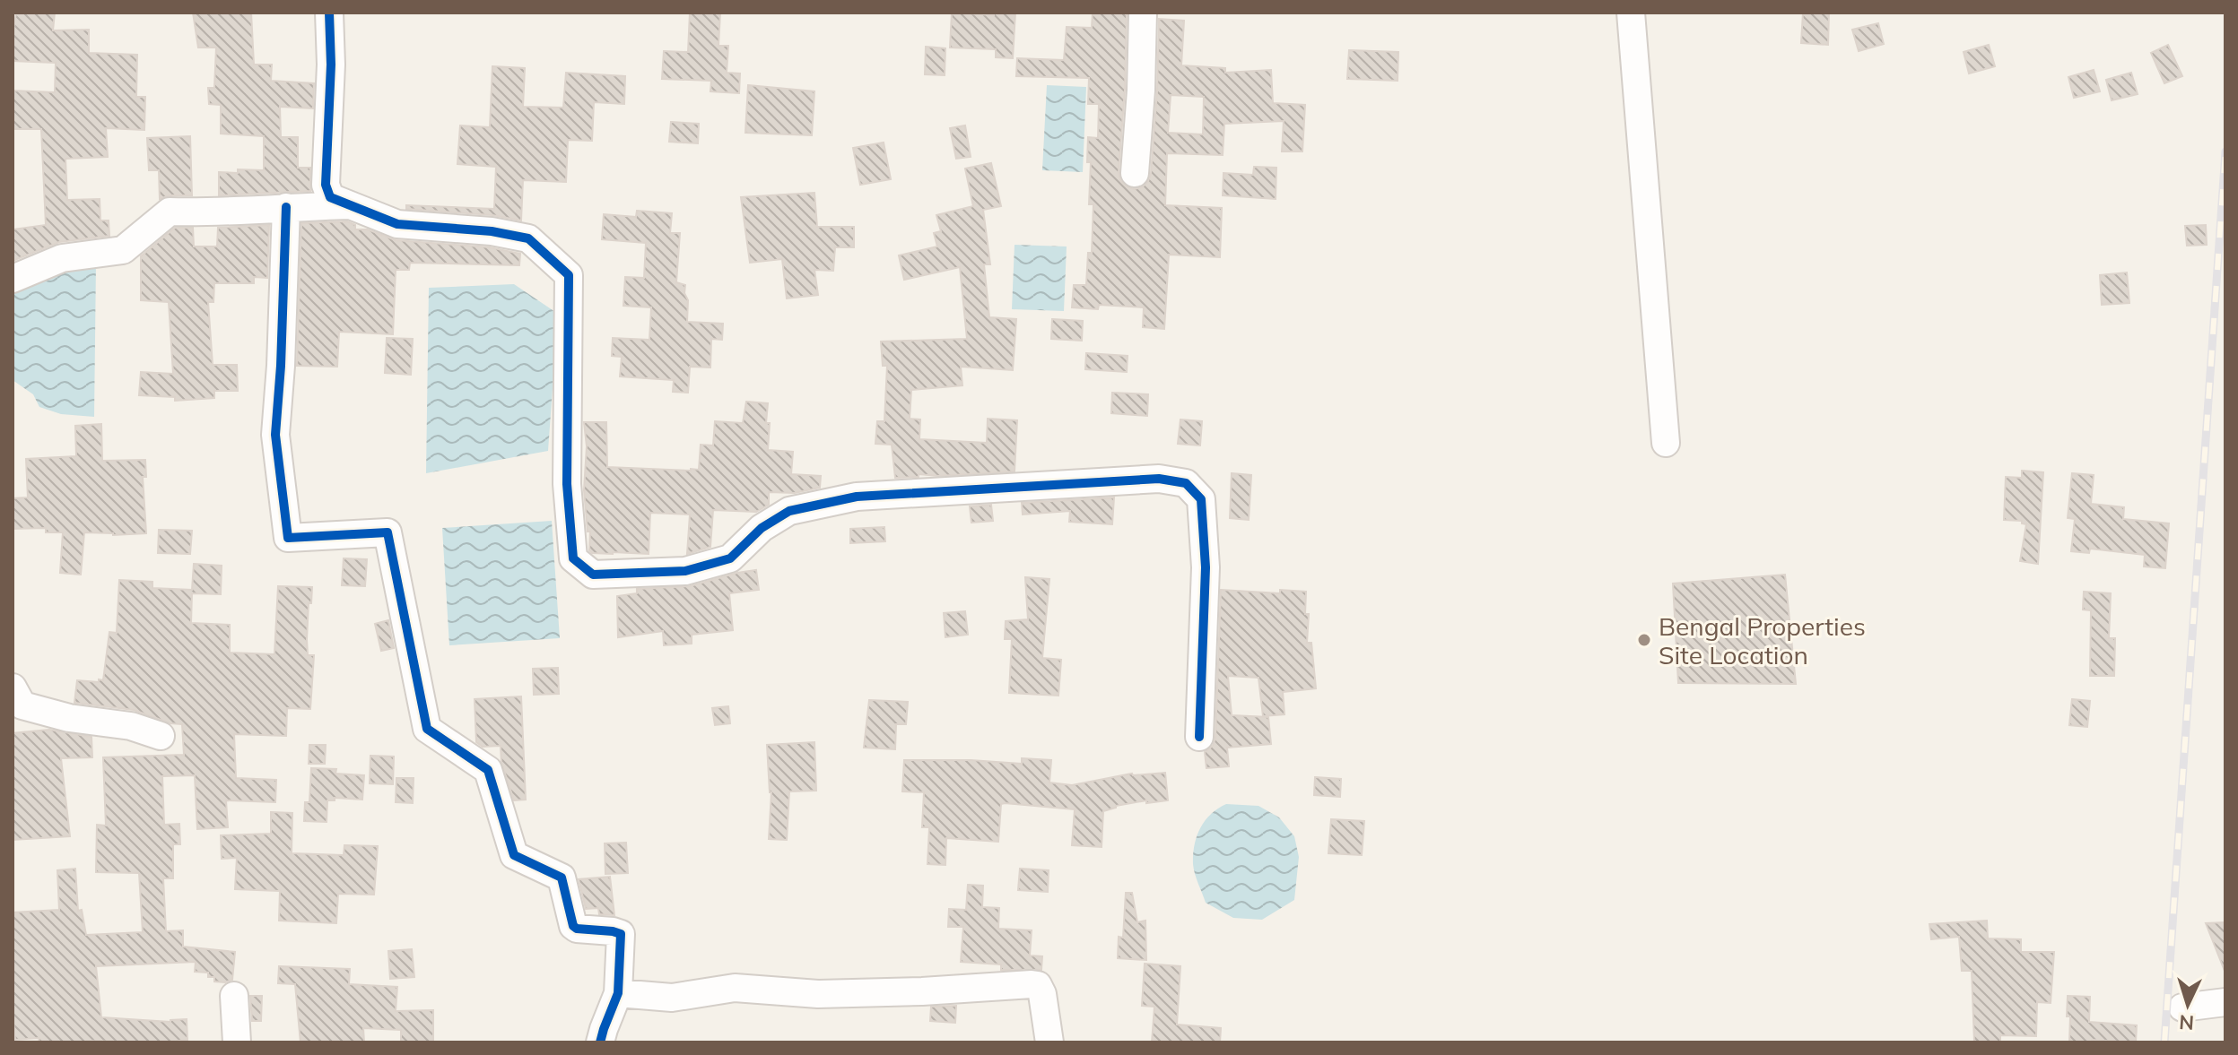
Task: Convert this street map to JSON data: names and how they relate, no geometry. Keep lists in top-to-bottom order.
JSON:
{
  "places": ["Bengal Properties Site Location"],
  "north": "bottom"
}
